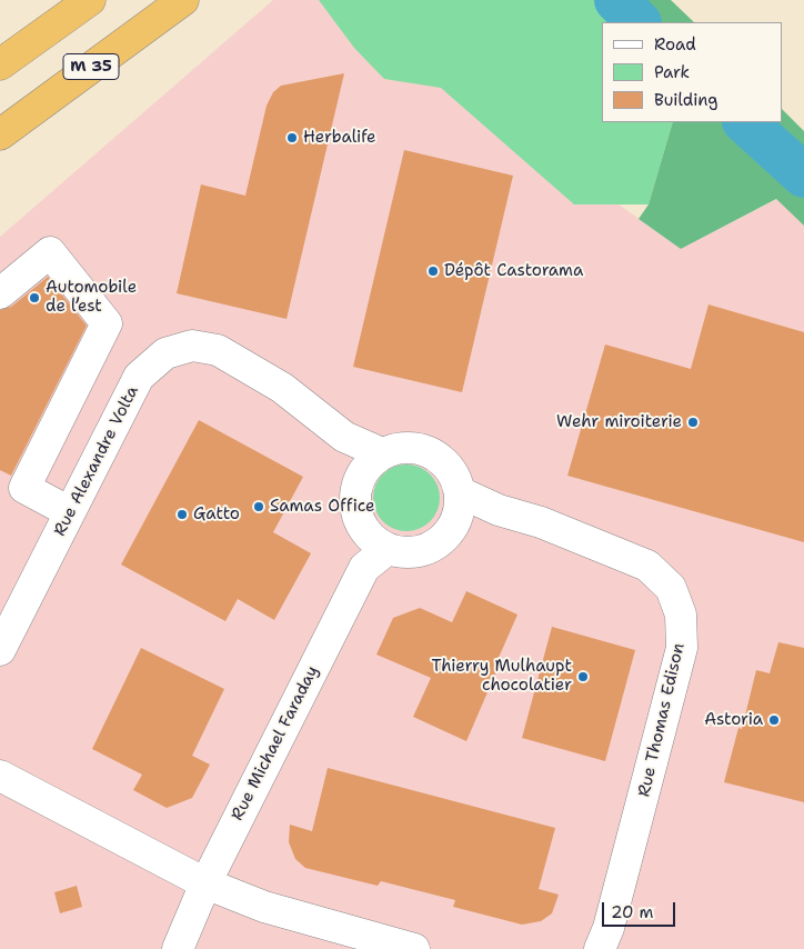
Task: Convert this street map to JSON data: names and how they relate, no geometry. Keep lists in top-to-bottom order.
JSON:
{
  "streets": {
    "highway": ["M 35"],
    "street": ["Rue Alexandre Volta", "Rue Thomas Edison", "Rue Michael Faraday"]
  },
  "crossings": [
    ["Rue Alexandre Volta", "Rue Thomas Edison"],
    ["Rue Alexandre Volta", "Rue Michael Faraday"],
    ["Rue Thomas Edison", "Rue Michael Faraday"]
  ],
  "places": [
    "Herbalife",
    "Dépôt Castorama",
    "Automobile de l’est",
    "Wehr miroiterie",
    "Samas Office",
    "Gatto",
    "Thierry Mulhaupt chocolatier",
    "Astoria"
  ],
  "legend": ["Road", "Park", "Building"],
  "scale_bar": "20 m"
}
